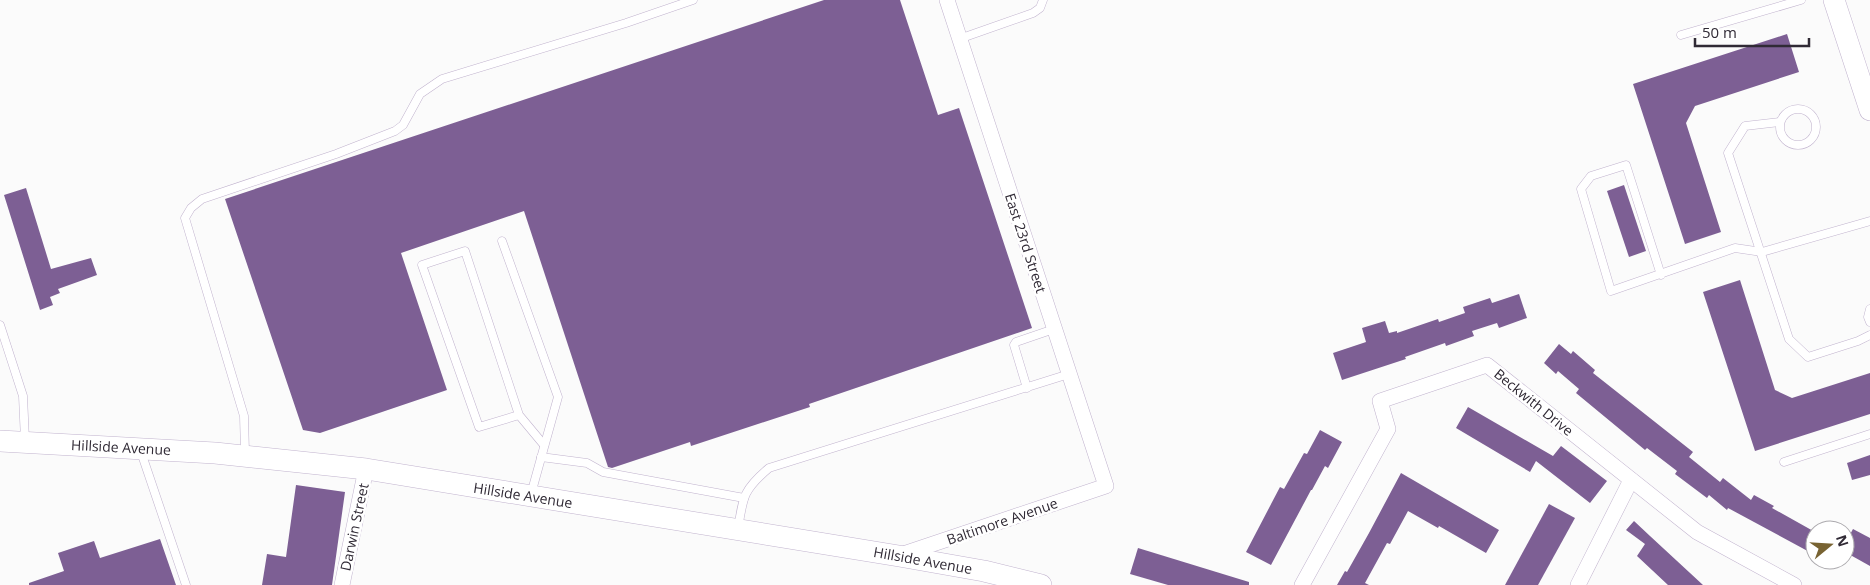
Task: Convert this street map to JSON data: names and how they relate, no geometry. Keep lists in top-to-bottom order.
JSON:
{
  "streets": {
    "street": [
      "East 23rd Street",
      "Beckwith Drive",
      "Hillside Avenue",
      "Baltimore Avenue",
      "Darwin Street"
    ]
  },
  "crossings": [
    ["East 23rd Street", "Baltimore Avenue"],
    ["Hillside Avenue", "Baltimore Avenue"],
    ["Hillside Avenue", "Darwin Street"]
  ],
  "scale_bar": "50 m",
  "north": "right"
}
